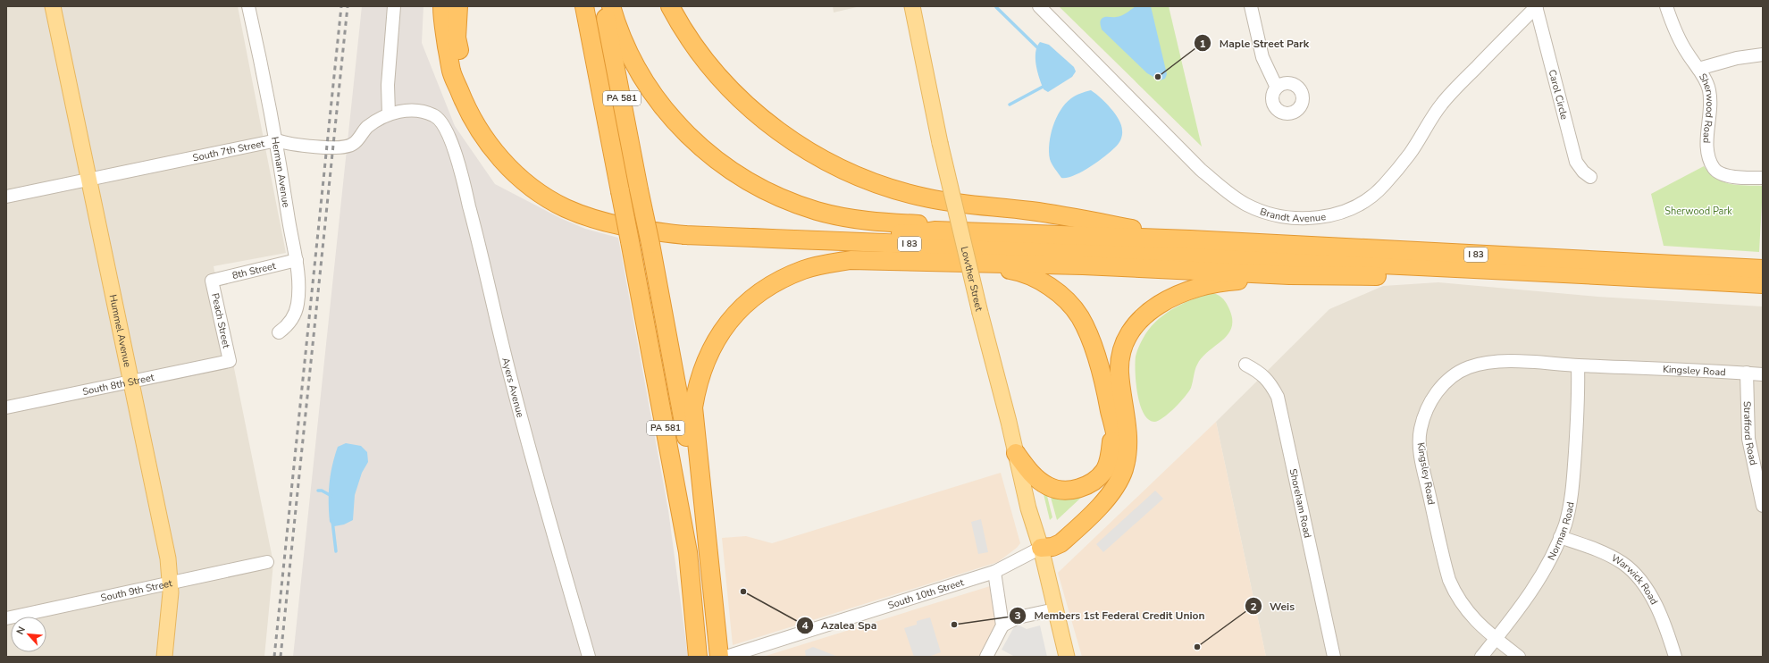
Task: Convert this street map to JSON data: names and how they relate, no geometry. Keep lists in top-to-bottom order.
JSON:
{
  "streets": {
    "highway": ["PA 581", "I 83"],
    "main road": ["Lowther Street", "Hummel Avenue"],
    "street": [
      "Carol Circle",
      "Sherwood Road",
      "South 7th Street",
      "Herman Avenue",
      "Brandt Avenue",
      "8th Street",
      "Peach Street",
      "Kingsley Road",
      "South 8th Street",
      "Ayers Avenue",
      "Strafford Road",
      "Shoreham Road",
      "Norman Road",
      "Warwick Road",
      "South 9th Street",
      "South 10th Street"
    ]
  },
  "crossings": [
    ["Carol Circle", "Brandt Avenue"],
    ["South 7th Street", "Herman Avenue"],
    ["South 7th Street", "Hummel Avenue"],
    ["South 7th Street", "Ayers Avenue"],
    ["Herman Avenue", "8th Street"],
    ["8th Street", "Peach Street"],
    ["Lowther Street", "South 10th Street"],
    ["Peach Street", "South 8th Street"],
    ["Hummel Avenue", "South 8th Street"],
    ["Hummel Avenue", "South 9th Street"],
    ["Kingsley Road", "Strafford Road"],
    ["Kingsley Road", "Norman Road"],
    ["Norman Road", "Warwick Road"]
  ],
  "parks": ["Sherwood Park"],
  "places": [
    "Maple Street Park",
    "Azalea Spa",
    "Members 1st Federal Credit Union",
    "Weis"
  ],
  "north": "top left"
}
